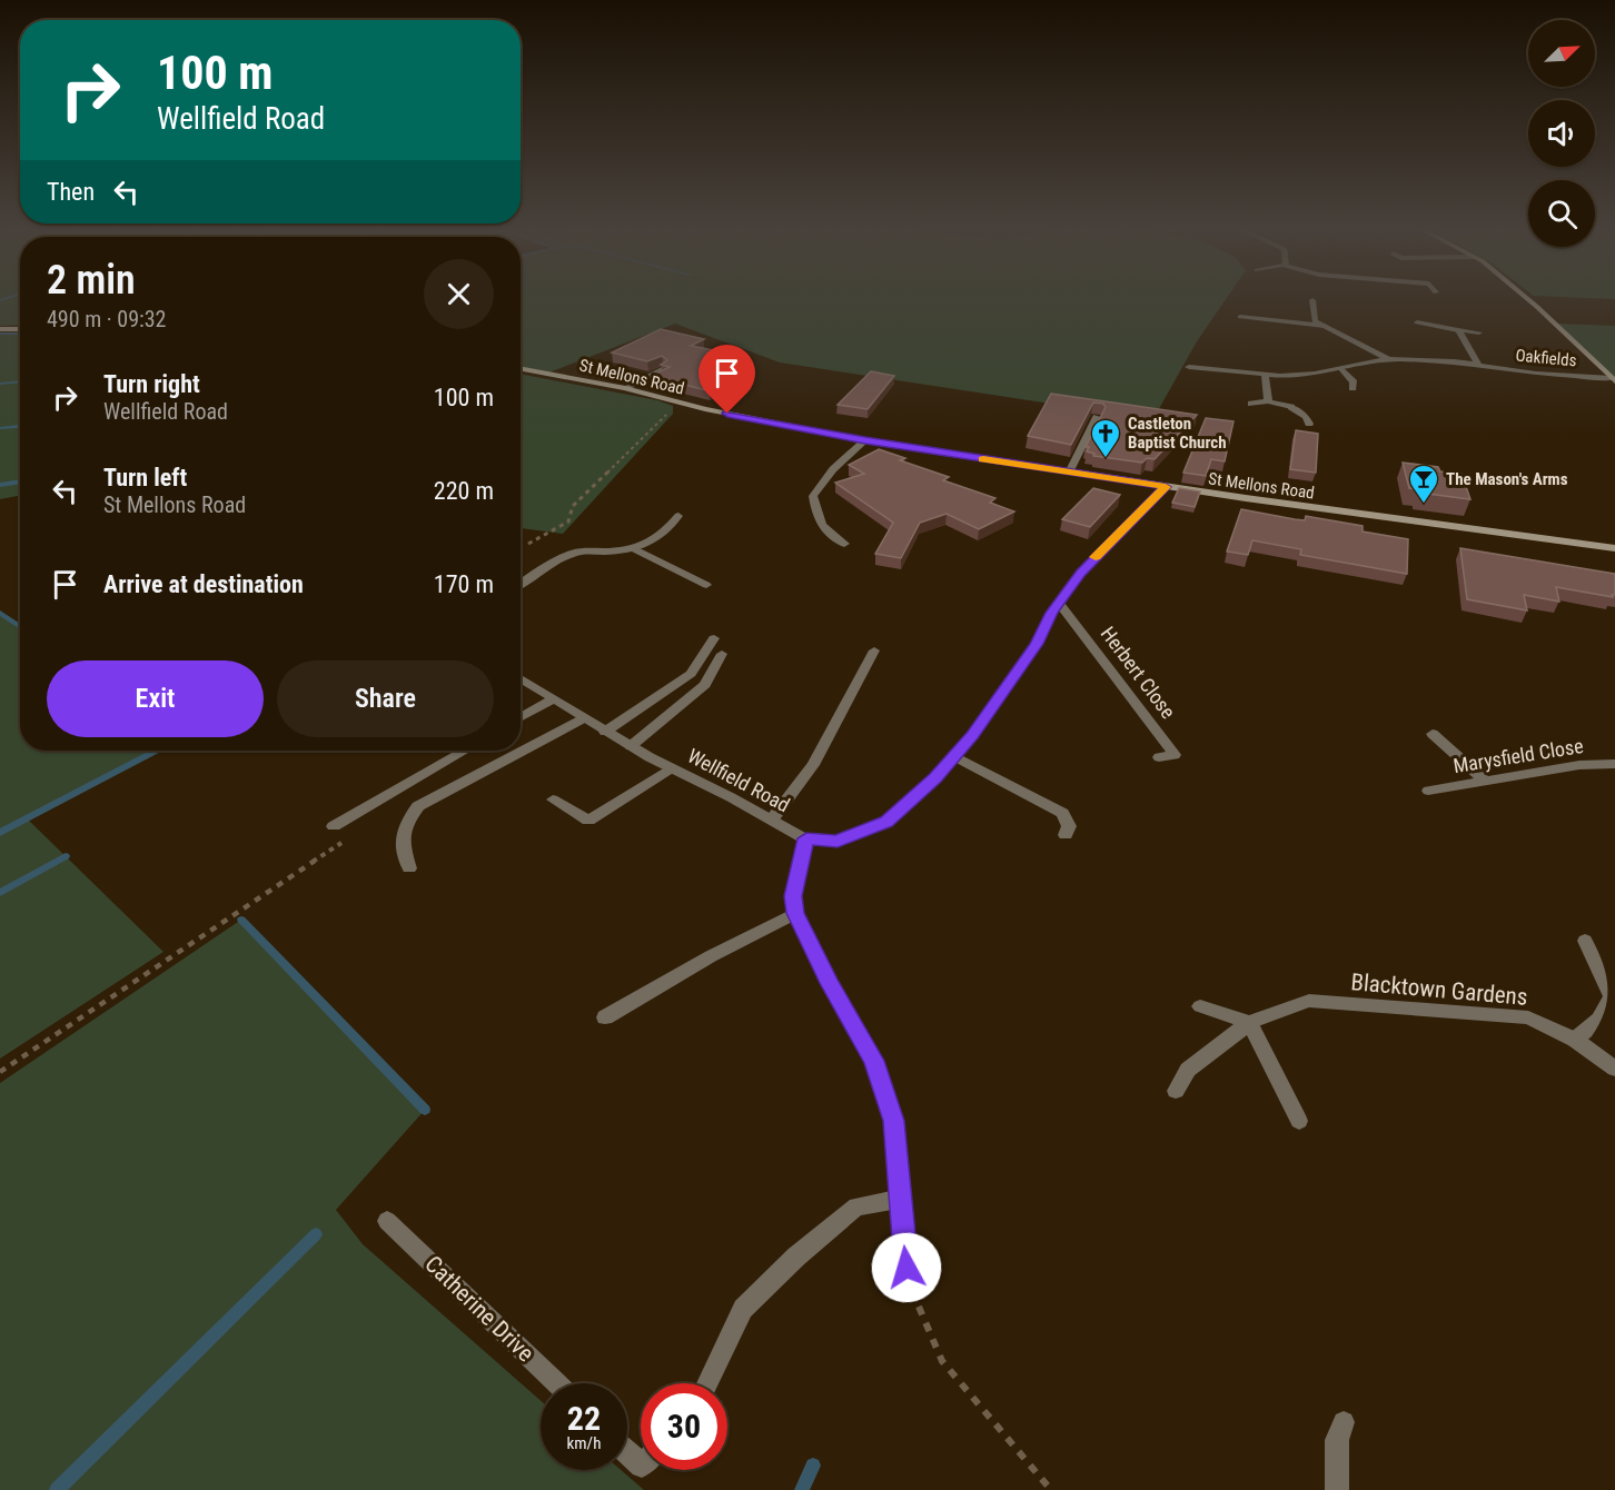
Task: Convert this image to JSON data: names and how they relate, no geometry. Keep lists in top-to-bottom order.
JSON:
{
  "streets": {
    "street": [
      "Oakfields",
      "St Mellons Road",
      "Herbert Close",
      "Marysfield Close",
      "Wellfield Road",
      "Blacktown Gardens",
      "Catherine Drive"
    ]
  },
  "crossings": [
    ["St Mellons Road", "Wellfield Road"],
    ["Herbert Close", "Wellfield Road"]
  ],
  "places": {
    "church": ["Castleton Baptist Church"],
    "bar": ["The Mason's Arms"]
  },
  "north": "top right",
  "page": {
    "turn": ["100 m", "Wellfield Road"],
    "then": "Then",
    "heading": ["2 min", "490 m · 09:32"],
    "list": [
      {
        "name": "Turn right",
        "note": "Wellfield Road",
        "value": "100 m"
      },
      {
        "name": "Turn left",
        "note": "St Mellons Road",
        "value": "220 m"
      },
      {
        "name": "Arrive at destination",
        "value": "170 m"
      }
    ],
    "buttons": ["Exit", "Share"],
    "speed": "22 km/h",
    "limit": "30"
  }
}
